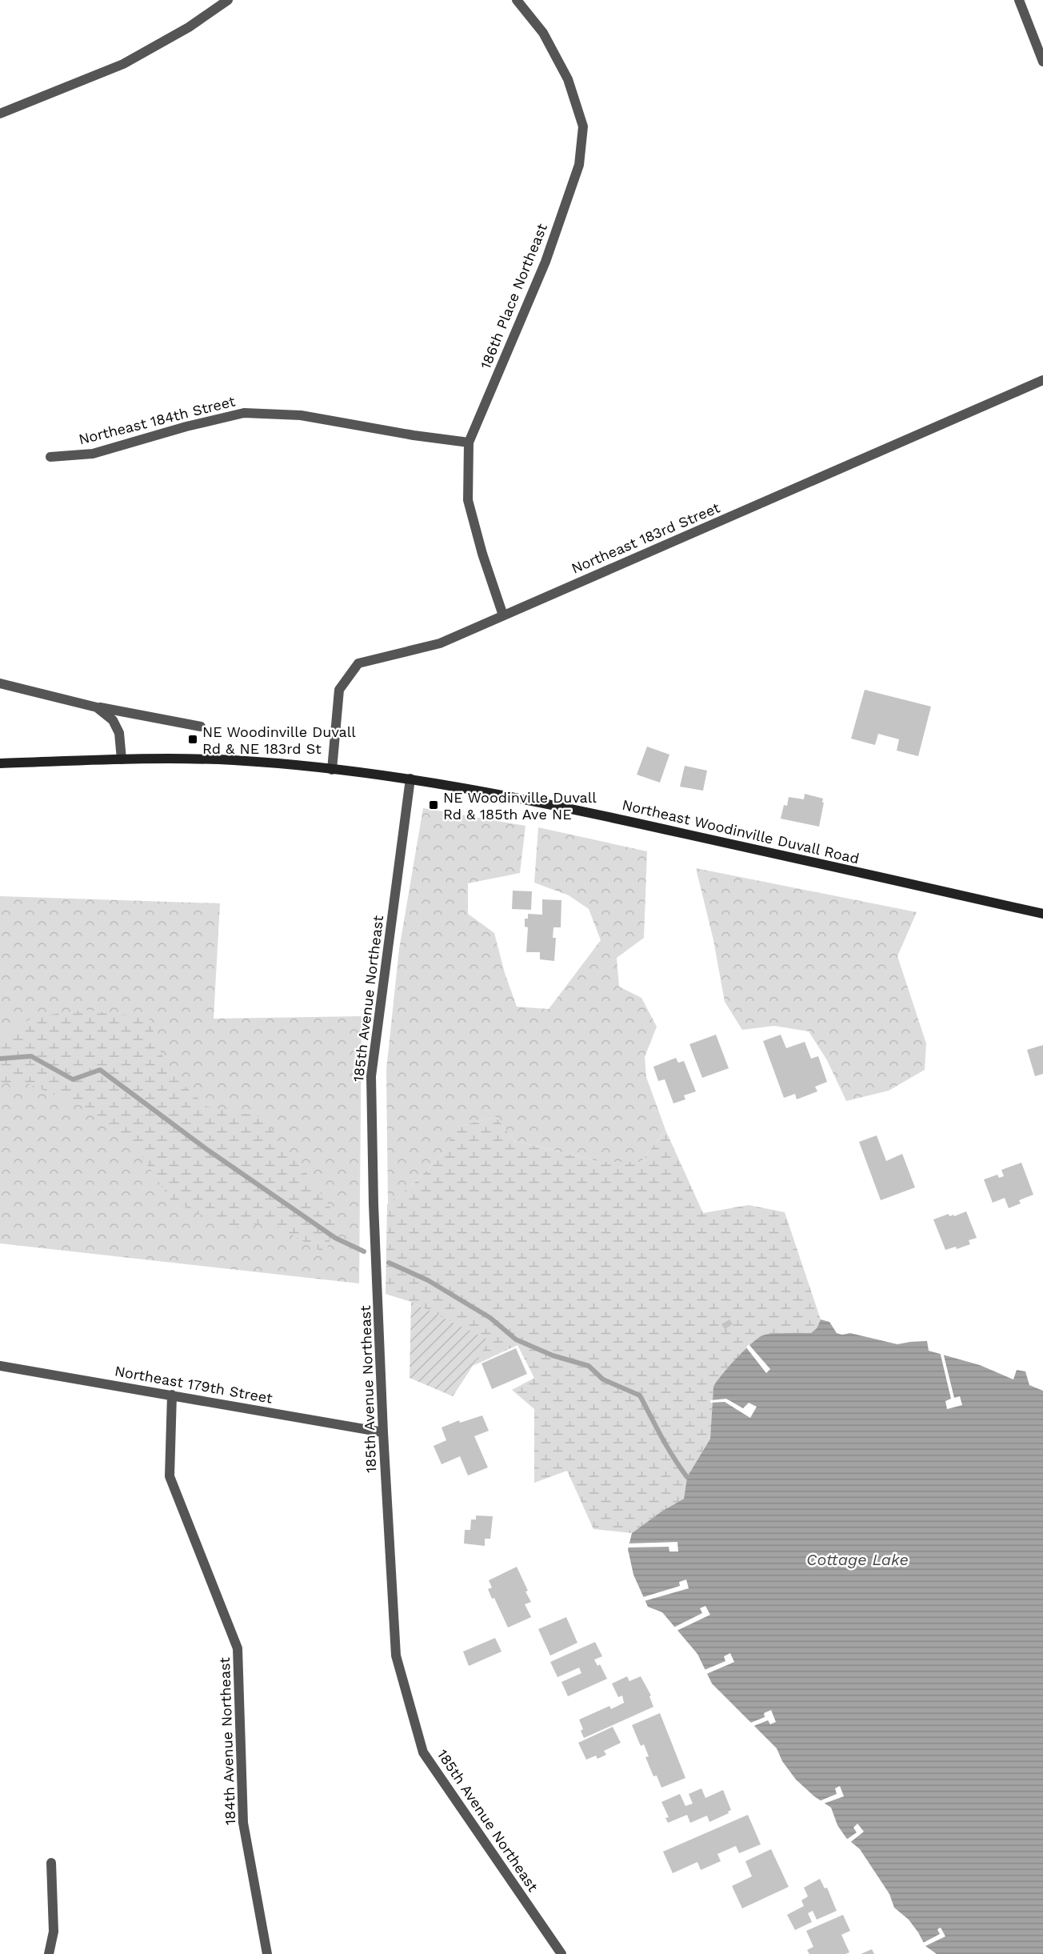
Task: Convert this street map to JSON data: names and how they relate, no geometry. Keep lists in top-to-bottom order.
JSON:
{
  "streets": {
    "main road": ["Northeast Woodinville Duvall Road"],
    "street": [
      "186th Place Northeast",
      "Northeast 184th Street",
      "Northeast 183rd Street",
      "185th Avenue Northeast",
      "Northeast 179th Street",
      "184th Avenue Northeast"
    ]
  },
  "crossings": [
    ["186th Place Northeast", "Northeast 184th Street"],
    ["186th Place Northeast", "Northeast 183rd Street"],
    ["Northeast 183rd Street", "Northeast Woodinville Duvall Road"],
    ["Northeast Woodinville Duvall Road", "185th Avenue Northeast"],
    ["185th Avenue Northeast", "Northeast 179th Street"],
    ["Northeast 179th Street", "184th Avenue Northeast"]
  ],
  "water": ["Cottage Lake"],
  "places": {
    "transit": ["NE Woodinville Duvall Rd & NE 183rd St", "NE Woodinville Duvall Rd & 185th Ave NE"]
  }
}
